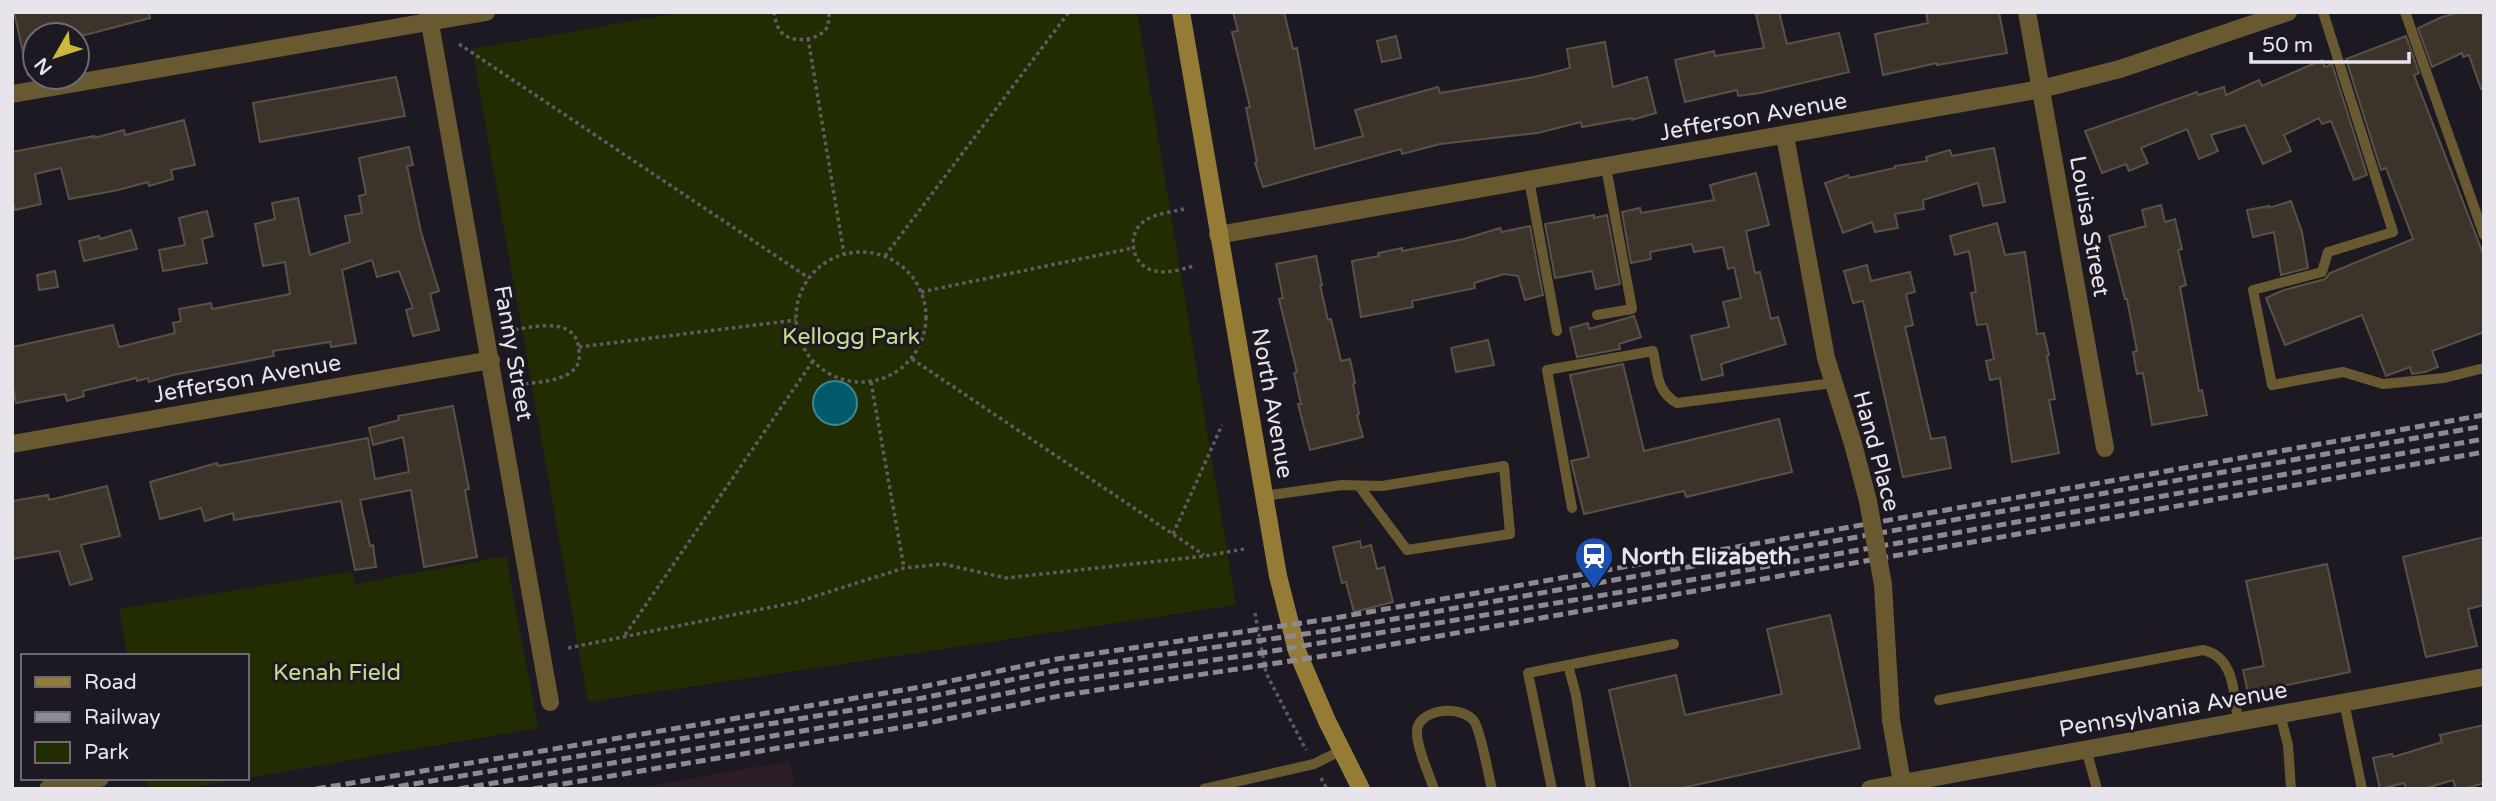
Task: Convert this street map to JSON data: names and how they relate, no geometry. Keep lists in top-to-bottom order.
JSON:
{
  "streets": {
    "main road": ["North Avenue"],
    "street": [
      "Jefferson Avenue",
      "Louisa Street",
      "Fanny Street",
      "Hand Place",
      "Pennsylvania Avenue"
    ]
  },
  "crossings": [
    ["Jefferson Avenue", "Louisa Street"],
    ["Jefferson Avenue", "Fanny Street"],
    ["Jefferson Avenue", "North Avenue"],
    ["Jefferson Avenue", "Hand Place"],
    ["Hand Place", "Pennsylvania Avenue"]
  ],
  "parks": ["Kellogg Park", "Kenah Field"],
  "places": {
    "station": ["North Elizabeth"]
  },
  "legend": ["Road", "Railway", "Park"],
  "scale_bar": "50 m",
  "north": "bottom left"
}
